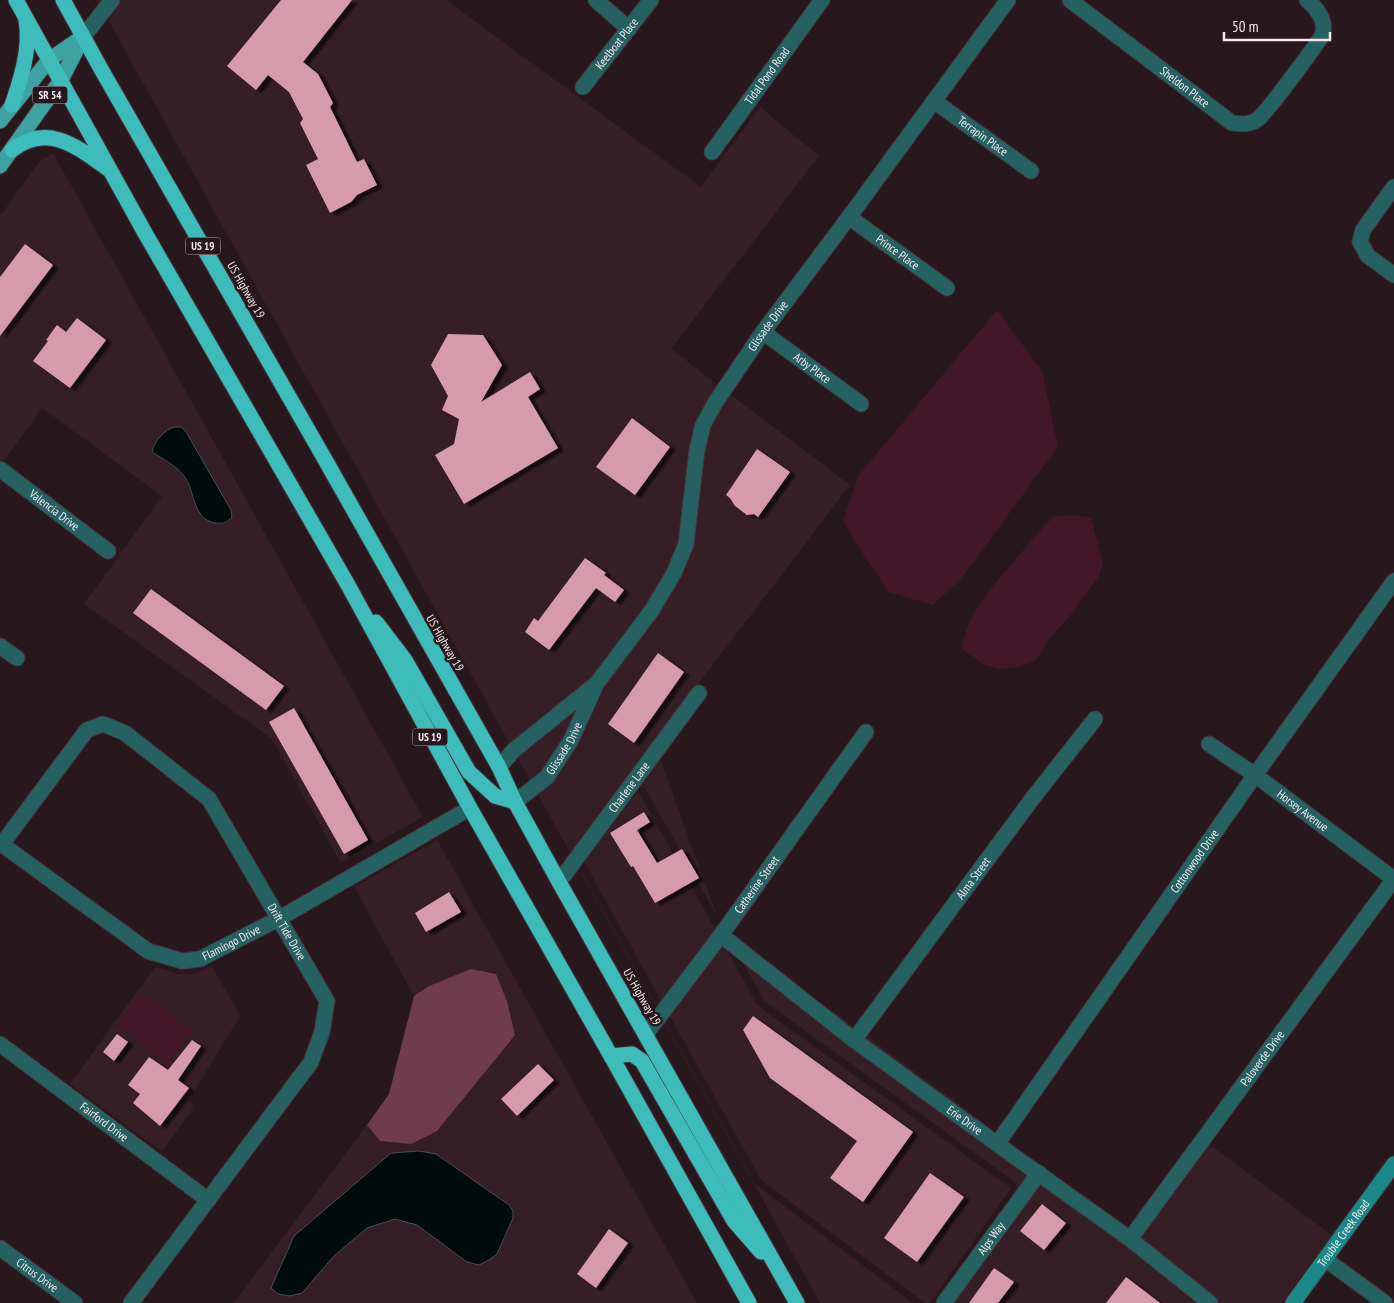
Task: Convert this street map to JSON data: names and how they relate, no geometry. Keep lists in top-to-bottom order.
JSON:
{
  "streets": {
    "highway": ["US 19", "US Highway 19"],
    "main road": ["SR 54"],
    "street": [
      "Keelboat Place",
      "Tidal Pond Road",
      "Sheldon Place",
      "Terrapin Place",
      "Prince Place",
      "Glissade Drive",
      "Arby Place",
      "Valencia Drive",
      "Charlene Lane",
      "Horsey Avenue",
      "Cottonwood Drive",
      "Alma Street",
      "Catherine Street",
      "Drift Tide Drive",
      "Flamingo Drive",
      "Paloverde Drive",
      "Erie Drive",
      "Fairford Drive",
      "Trouble Creek Road",
      "Alps Way",
      "Citrus Drive"
    ]
  },
  "crossings": [
    ["SR 54", "US 19"],
    ["SR 54", "US Highway 19"],
    ["Terrapin Place", "Glissade Drive"],
    ["US 19", "Flamingo Drive"],
    ["Prince Place", "Glissade Drive"],
    ["US Highway 19", "Glissade Drive"],
    ["US Highway 19", "Charlene Lane"],
    ["US Highway 19", "Catherine Street"],
    ["Glissade Drive", "Arby Place"],
    ["Horsey Avenue", "Cottonwood Drive"],
    ["Horsey Avenue", "Paloverde Drive"],
    ["Cottonwood Drive", "Erie Drive"],
    ["Alma Street", "Erie Drive"],
    ["Catherine Street", "Erie Drive"],
    ["Drift Tide Drive", "Flamingo Drive"],
    ["Drift Tide Drive", "Fairford Drive"],
    ["Paloverde Drive", "Erie Drive"],
    ["Erie Drive", "Alps Way"]
  ],
  "scale_bar": "50 m"
}
